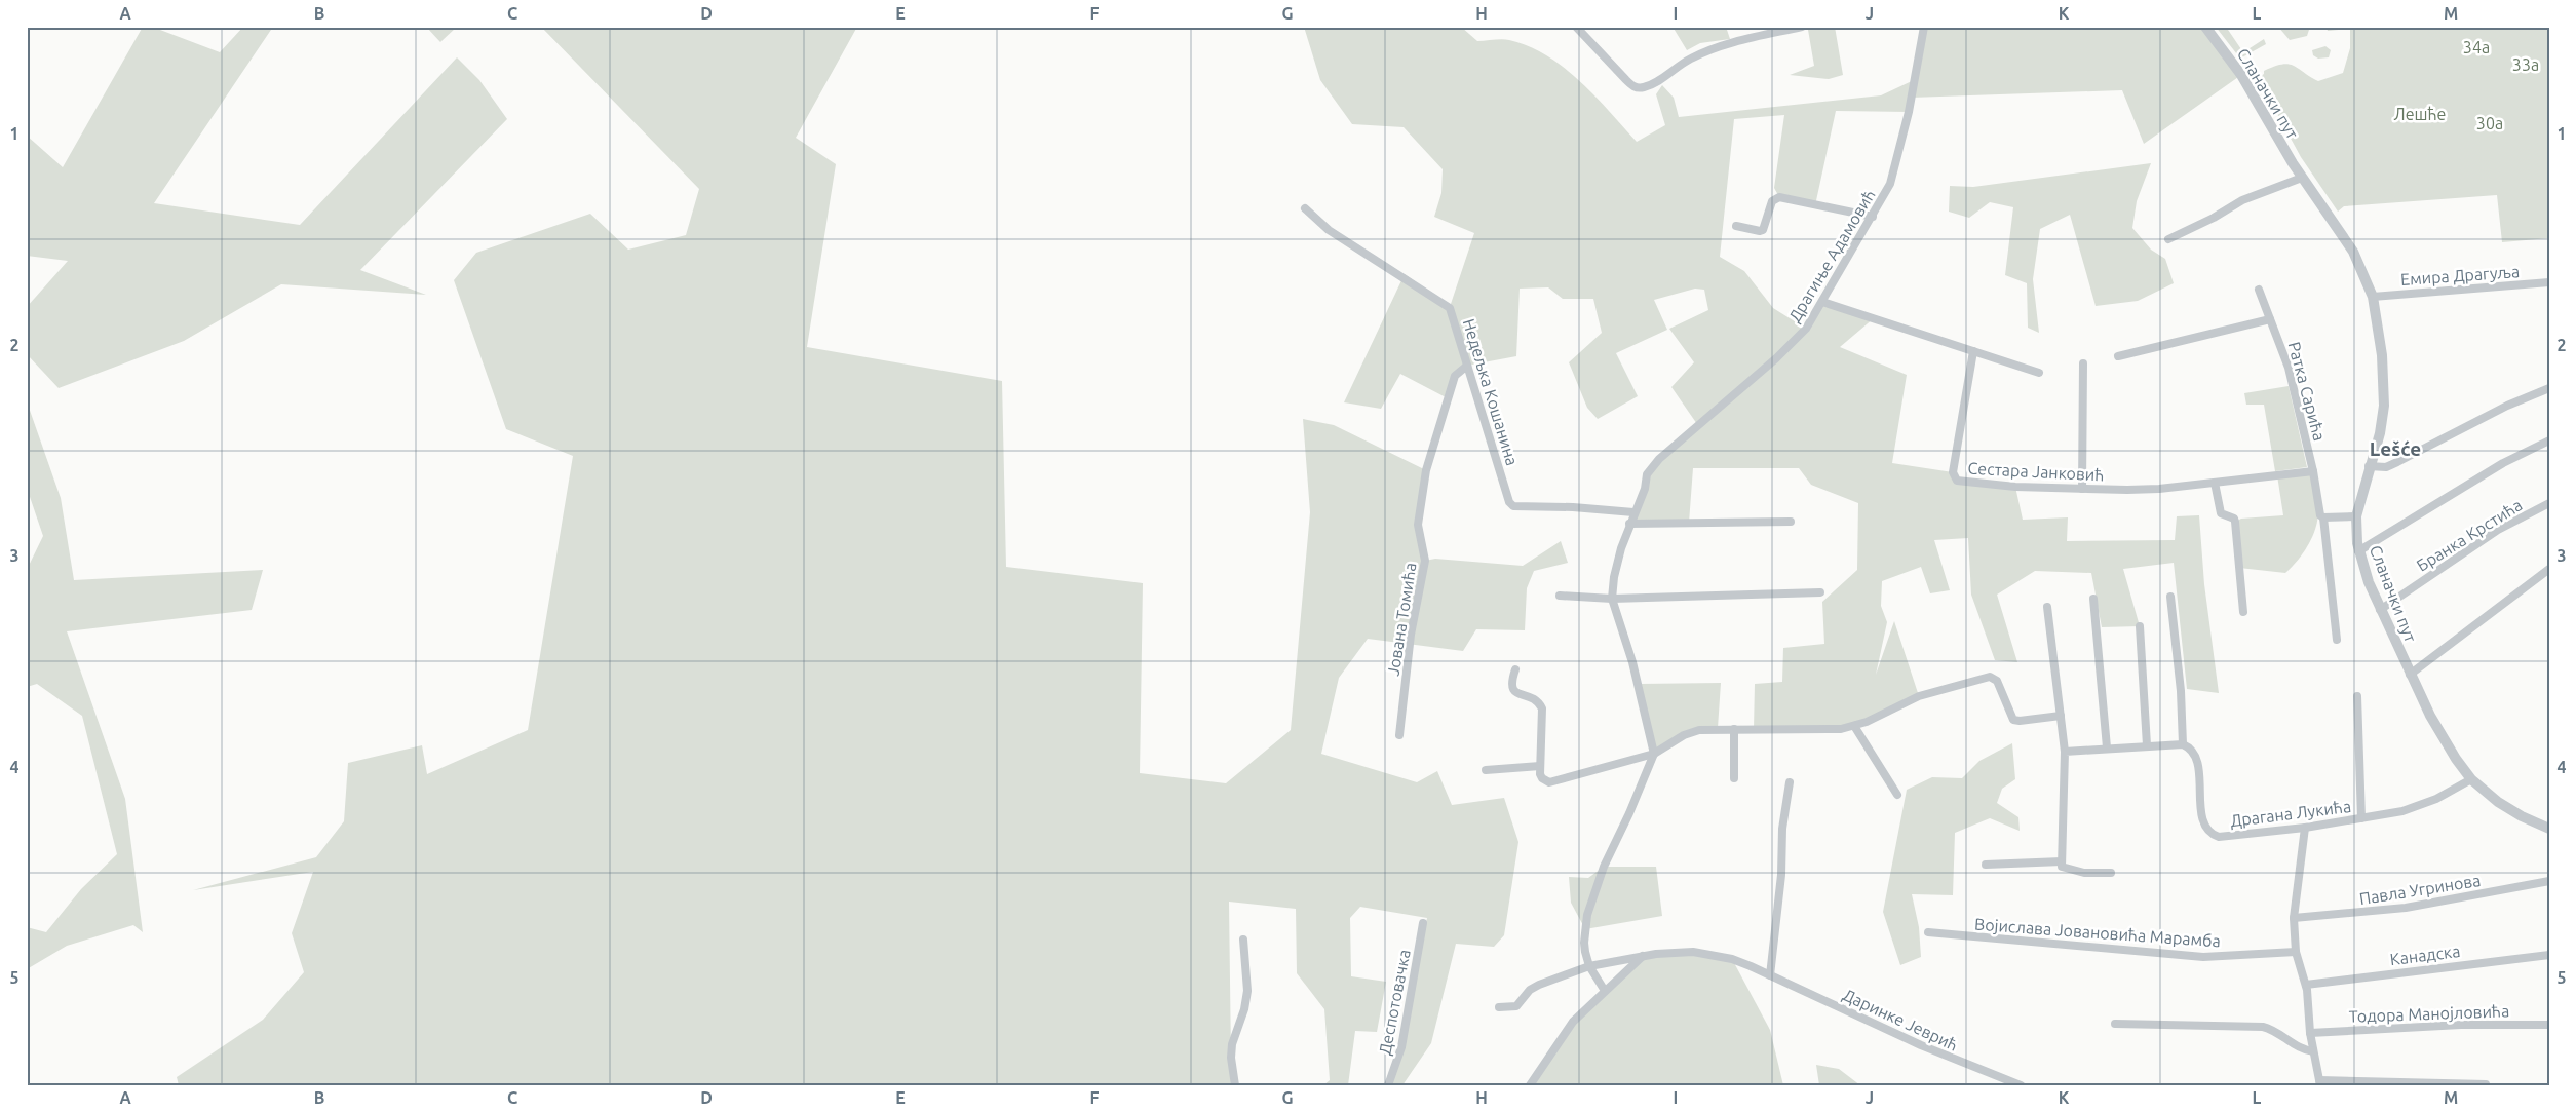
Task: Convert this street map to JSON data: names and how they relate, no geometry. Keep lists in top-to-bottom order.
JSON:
{
  "streets": {
    "street": [
      "Сланачки пут",
      "Драгиње Адамовић",
      "Емира Драгуља",
      "Ратка Сарића",
      "Недељка Кошанина",
      "Сестара Јанковић",
      "Бранка Крстића",
      "Јована Томића",
      "Драгана Лукића",
      "Павла Угринова",
      "Војислава Јовановића Марамба",
      "Канадска",
      "Деспотовачка",
      "Тодора Манојловића",
      "Даринке Јеврић"
    ]
  },
  "crossings": [
    ["Сланачки пут", "Емира Драгуља"],
    ["Сланачки пут", "Бранка Крстића"],
    ["Сланачки пут", "Драгана Лукића"],
    ["Драгиње Адамовић", "Недељка Кошанина"],
    ["Ратка Сарића", "Сестара Јанковић"],
    ["Недељка Кошанина", "Јована Томића"]
  ],
  "districts": ["Lešće"],
  "parks": [
    "34a",
    "33a",
    "Лешће",
    "30a"
  ],
  "grid": {
    "columns": [
      "A",
      "B",
      "C",
      "D",
      "E",
      "F",
      "G",
      "H",
      "I",
      "J",
      "K",
      "L",
      "M"
    ],
    "rows": [
      "1",
      "2",
      "3",
      "4",
      "5"
    ]
  }
}
